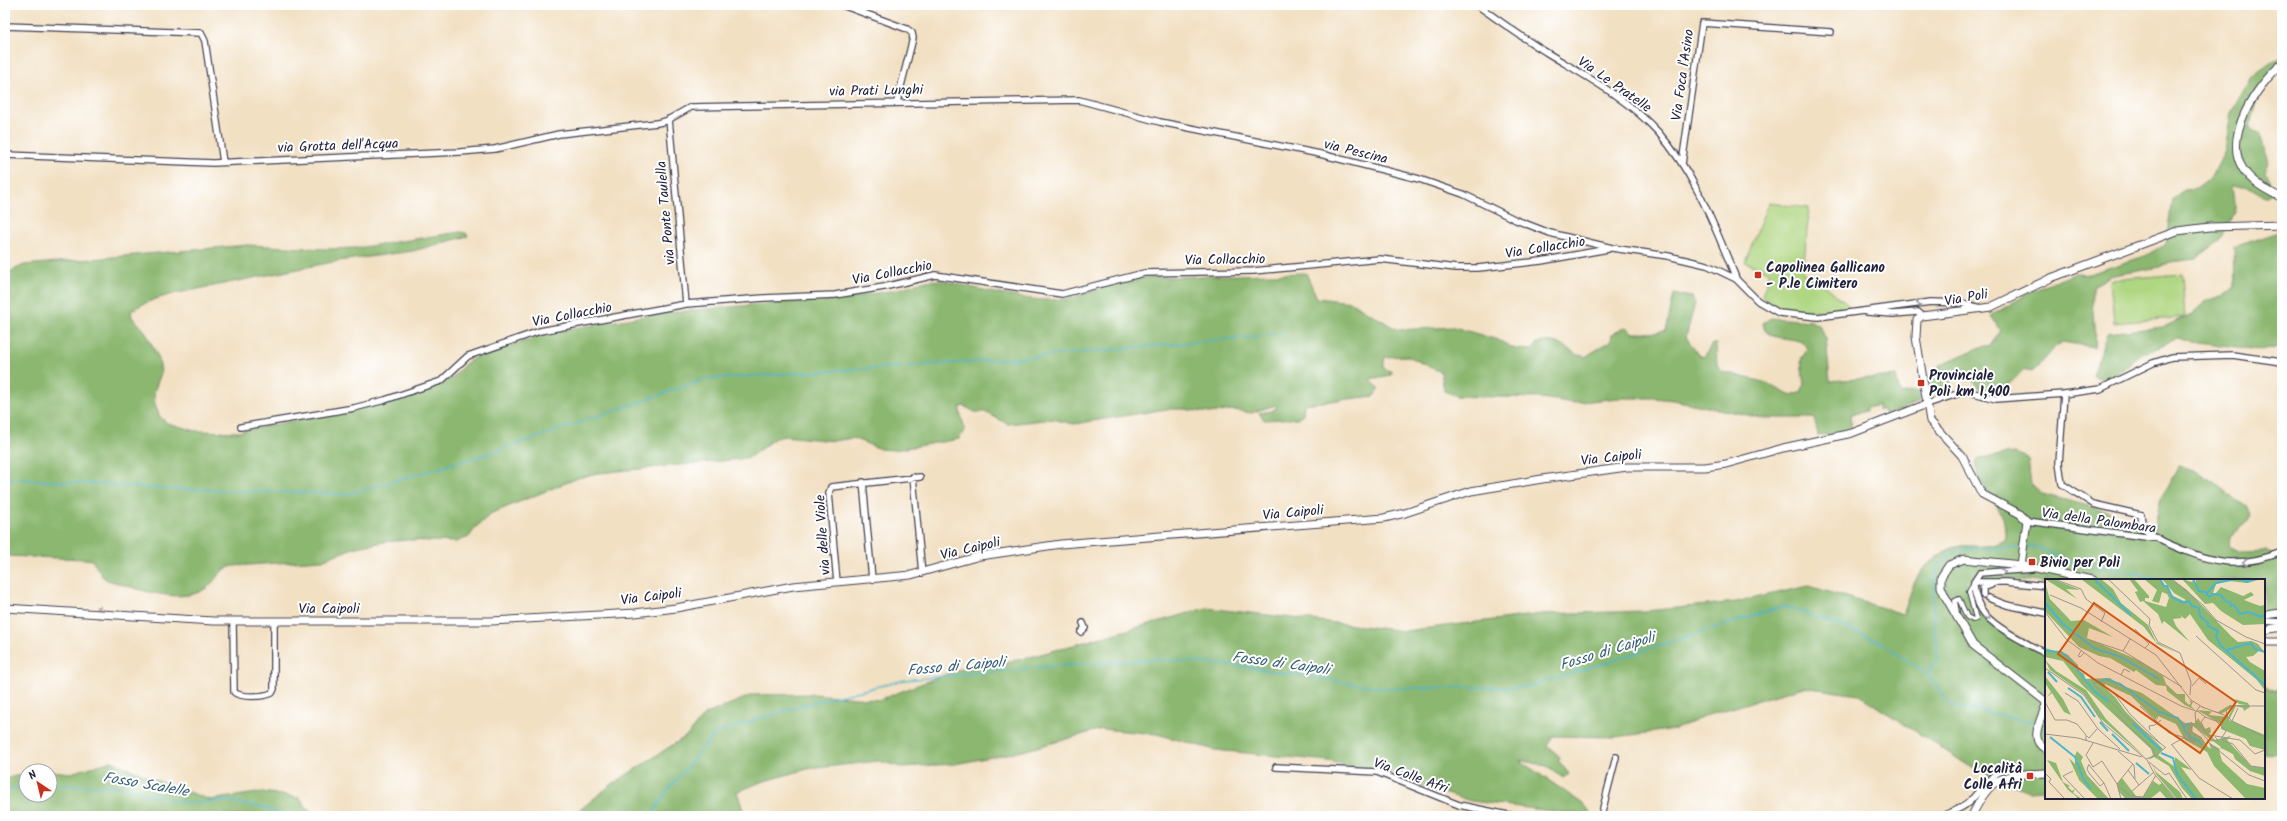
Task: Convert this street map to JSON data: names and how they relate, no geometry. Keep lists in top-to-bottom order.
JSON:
{
  "streets": {
    "street": [
      "Via Foca l'Asino",
      "Via Le Pratelle",
      "via Prati Lunghi",
      "via Grotta dell'Acqua",
      "via Pescina",
      "via Ponte Taulella",
      "Via Collacchio",
      "Via Poli",
      "Via Caipoli",
      "Via della Palombara",
      "via delle Viole",
      "Via Colle Afri"
    ]
  },
  "crossings": [
    ["Via Foca l'Asino", "Via Le Pratelle"],
    ["via Prati Lunghi", "via Grotta dell'Acqua"],
    ["via Prati Lunghi", "via Pescina"],
    ["via Prati Lunghi", "via Ponte Taulella"],
    ["via Grotta dell'Acqua", "via Ponte Taulella"],
    ["via Pescina", "Via Collacchio"],
    ["via Ponte Taulella", "Via Collacchio"],
    ["Via Caipoli", "via delle Viole"]
  ],
  "one_way": ["Via della Palombara"],
  "water": ["Fosso di Caipoli", "Fosso Scalelle"],
  "places": {
    "transit": [
      "Capolinea Gallicano - P.le Cimitero",
      "Provinciale Poli km 1,400",
      "Bivio per Poli",
      "Località Colle Afri"
    ]
  },
  "north": "top left"
}
